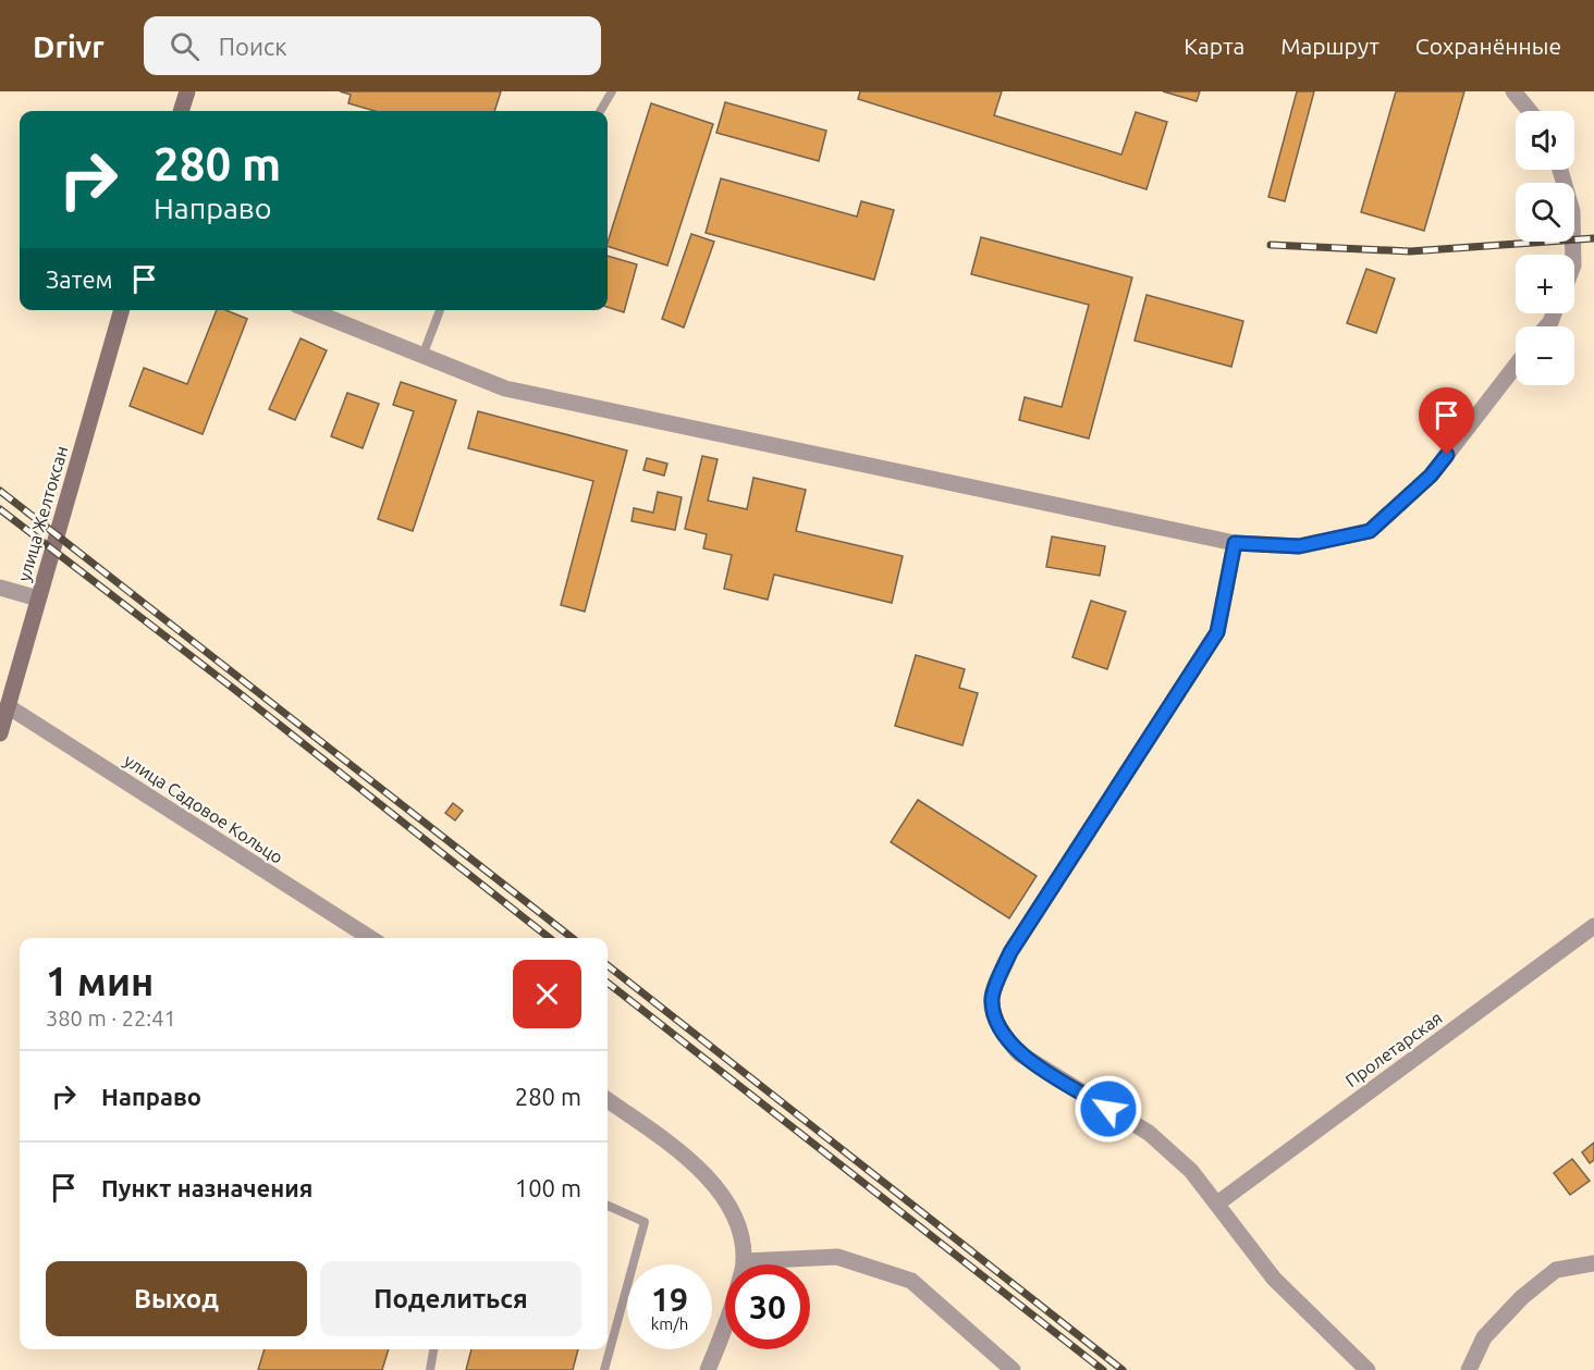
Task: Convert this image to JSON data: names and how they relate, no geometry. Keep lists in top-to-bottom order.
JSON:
{
  "streets": {
    "main road": ["улица Желтоксан"],
    "street": ["улица Садовое Кольцо", "Пролетарская"]
  },
  "crossings": [
    ["улица Желтоксан", "улица Садовое Кольцо"]
  ],
  "page": {
    "header": "Drivr",
    "search": "Поиск",
    "nav": ["Карта", "Маршрут", "Сохранённые"],
    "map_buttons": ["+", "−"],
    "turn": ["280 m", "Направо"],
    "then": "Затем",
    "heading": ["1 мин", "380 m · 22:41"],
    "list": [
      {
        "name": "Направо",
        "value": "280 m"
      },
      {
        "name": "Пункт назначения",
        "value": "100 m"
      }
    ],
    "buttons": ["Выход", "Поделиться"],
    "speed": "19 km/h",
    "limit": "30"
  }
}
